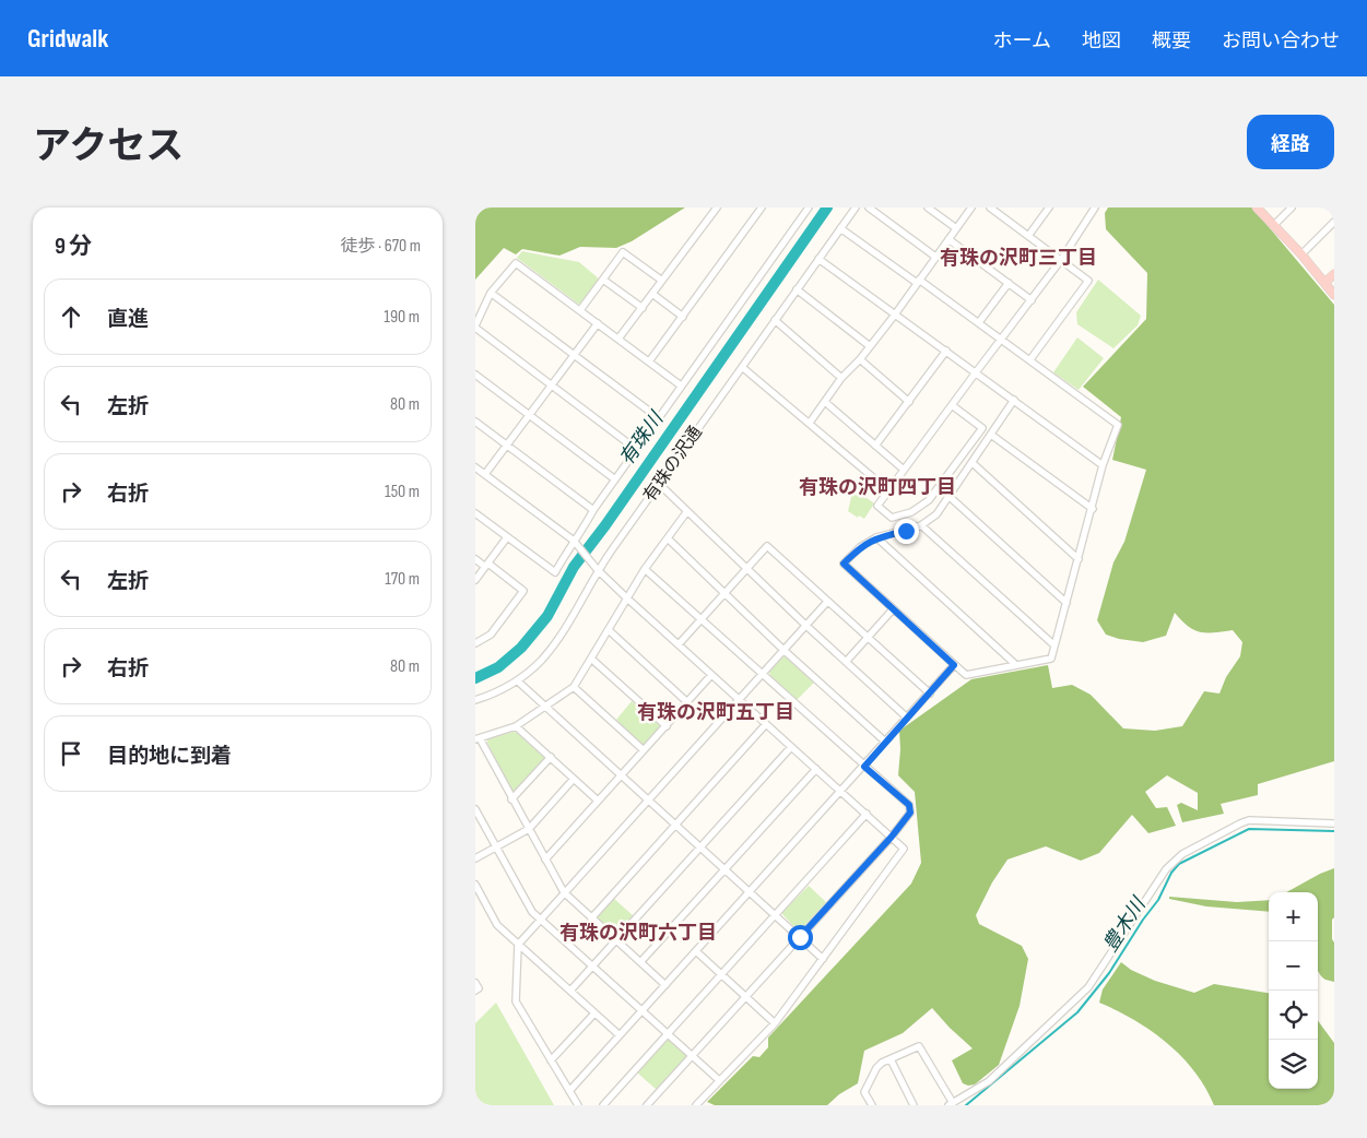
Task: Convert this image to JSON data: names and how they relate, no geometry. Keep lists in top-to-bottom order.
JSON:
{
  "streets": {
    "street": ["有珠の沢通"]
  },
  "districts": [
    "有珠の沢町三丁目",
    "有珠の沢町四丁目",
    "有珠の沢町五丁目",
    "有珠の沢町六丁目"
  ],
  "water": ["有珠川", "豊木川"],
  "page": {
    "header": "Gridwalk",
    "nav": [
      "ホーム",
      "地図",
      "概要",
      "お問い合わせ"
    ],
    "title": "アクセス",
    "buttons": "経路",
    "heading": ["9 分", "徒歩 · 670 m"],
    "list": [
      ["直進", "190 m"],
      ["左折", "80 m"],
      ["右折", "150 m"],
      ["左折", "170 m"],
      ["右折", "80 m"],
      "目的地に到着"
    ],
    "map_buttons": ["+", "−"]
  }
}
